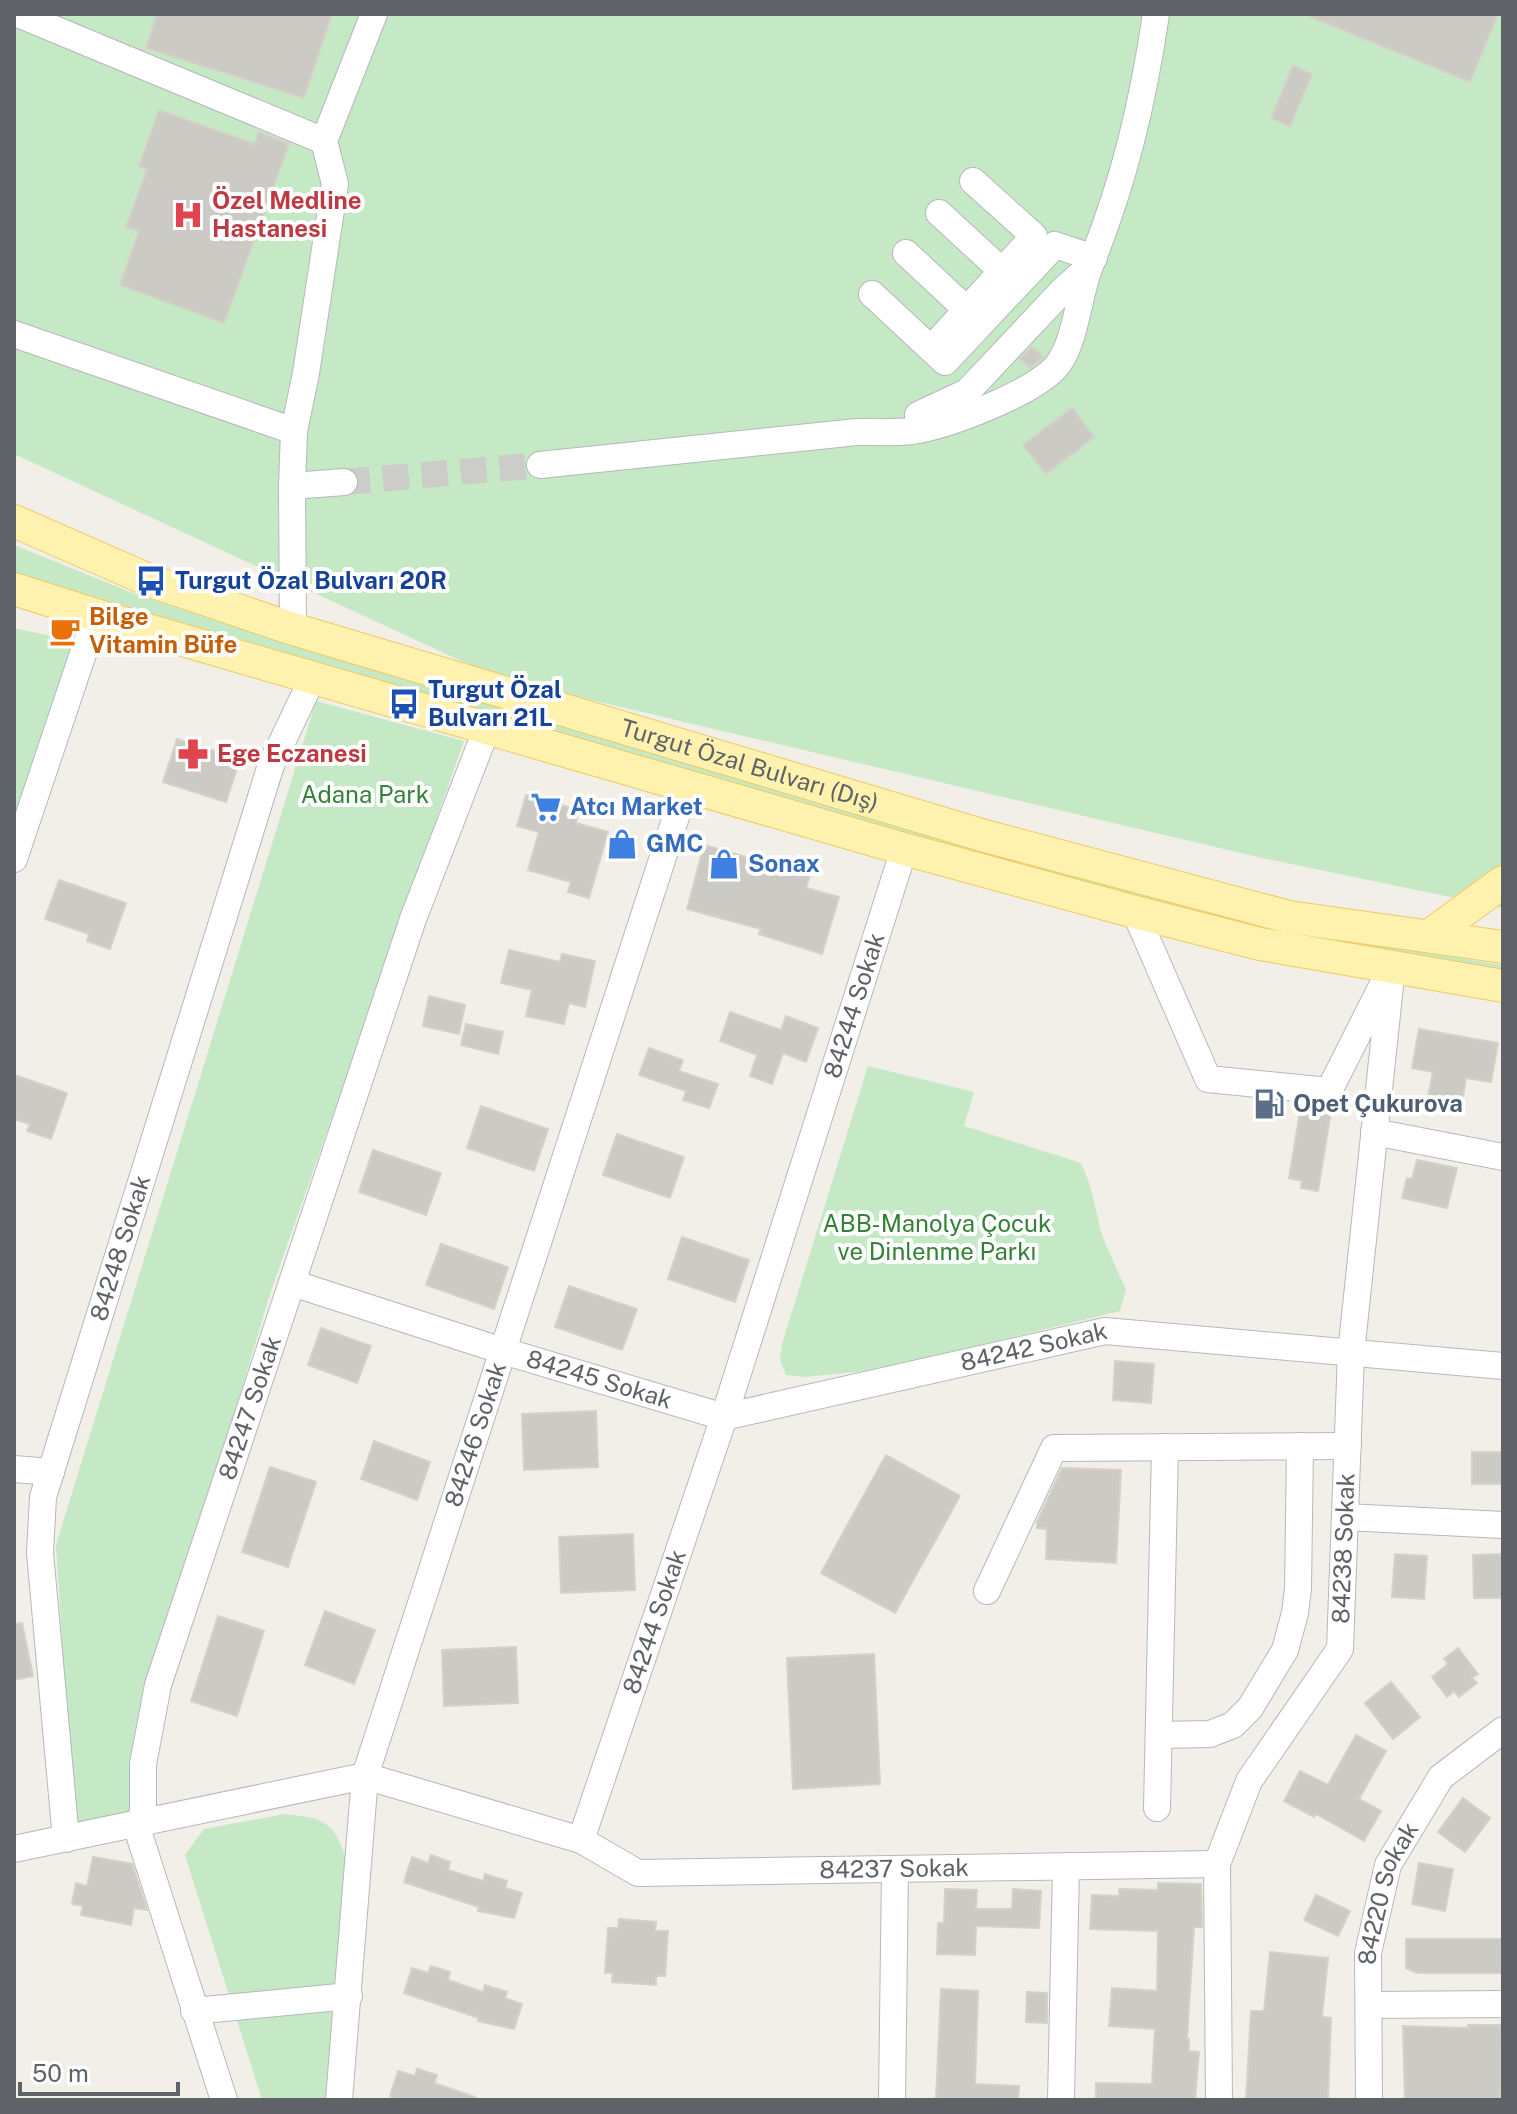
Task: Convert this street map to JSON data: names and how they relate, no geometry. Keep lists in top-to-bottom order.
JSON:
{
  "streets": {
    "main road": ["Turgut Özal Bulvarı (Dış)"],
    "street": [
      "84244 Sokak",
      "84248 Sokak",
      "84242 Sokak",
      "84245 Sokak",
      "84247 Sokak",
      "84246 Sokak",
      "84238 Sokak",
      "84237 Sokak",
      "84220 Sokak"
    ]
  },
  "crossings": [
    ["Turgut Özal Bulvarı (Dış)", "84244 Sokak"],
    ["Turgut Özal Bulvarı (Dış)", "84248 Sokak"],
    ["Turgut Özal Bulvarı (Dış)", "84247 Sokak"],
    ["Turgut Özal Bulvarı (Dış)", "84246 Sokak"],
    ["Turgut Özal Bulvarı (Dış)", "84238 Sokak"],
    ["84244 Sokak", "84242 Sokak"],
    ["84244 Sokak", "84245 Sokak"],
    ["84244 Sokak", "84237 Sokak"],
    ["84242 Sokak", "84245 Sokak"],
    ["84242 Sokak", "84238 Sokak"],
    ["84245 Sokak", "84247 Sokak"],
    ["84245 Sokak", "84246 Sokak"],
    ["84238 Sokak", "84237 Sokak"]
  ],
  "parks": ["Adana Park", "ABB-Manolya Çocuk ve Dinlenme Parkı"],
  "places": {
    "hospital": ["Özel Medline Hastanesi"],
    "bus stop": ["Turgut Özal Bulvarı 20R", "Turgut Özal Bulvarı 21L"],
    "cafe": ["Bilge Vitamin Büfe"],
    "pharmacy": ["Ege Eczanesi"],
    "supermarket": ["Atcı Market"],
    "shop": ["GMC", "Sonax"],
    "fuel station": ["Opet Çukurova"]
  },
  "scale_bar": "50 m"
}
